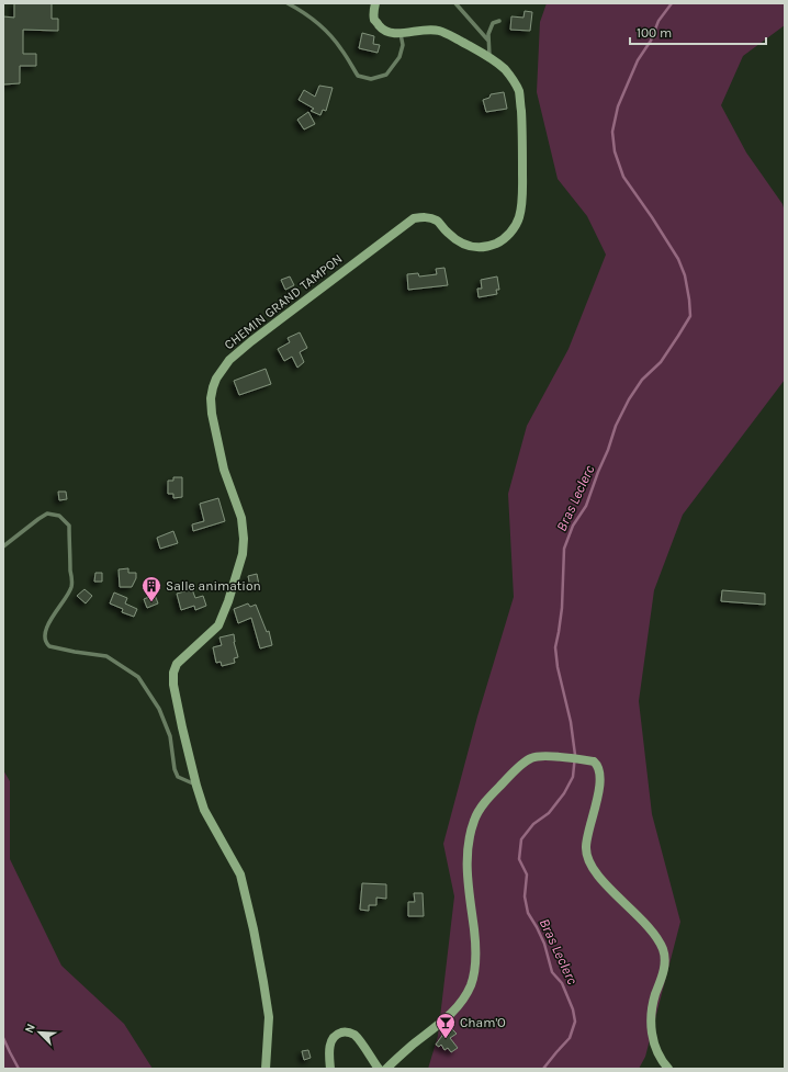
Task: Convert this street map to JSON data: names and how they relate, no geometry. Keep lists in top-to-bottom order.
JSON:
{
  "streets": {
    "main road": ["CHEMIN GRAND TAMPON"]
  },
  "water": ["Bras Leclerc"],
  "places": {
    "building": ["Salle animation"],
    "bar": ["Cham'O"]
  },
  "scale_bar": "100 m",
  "north": "top left"
}
